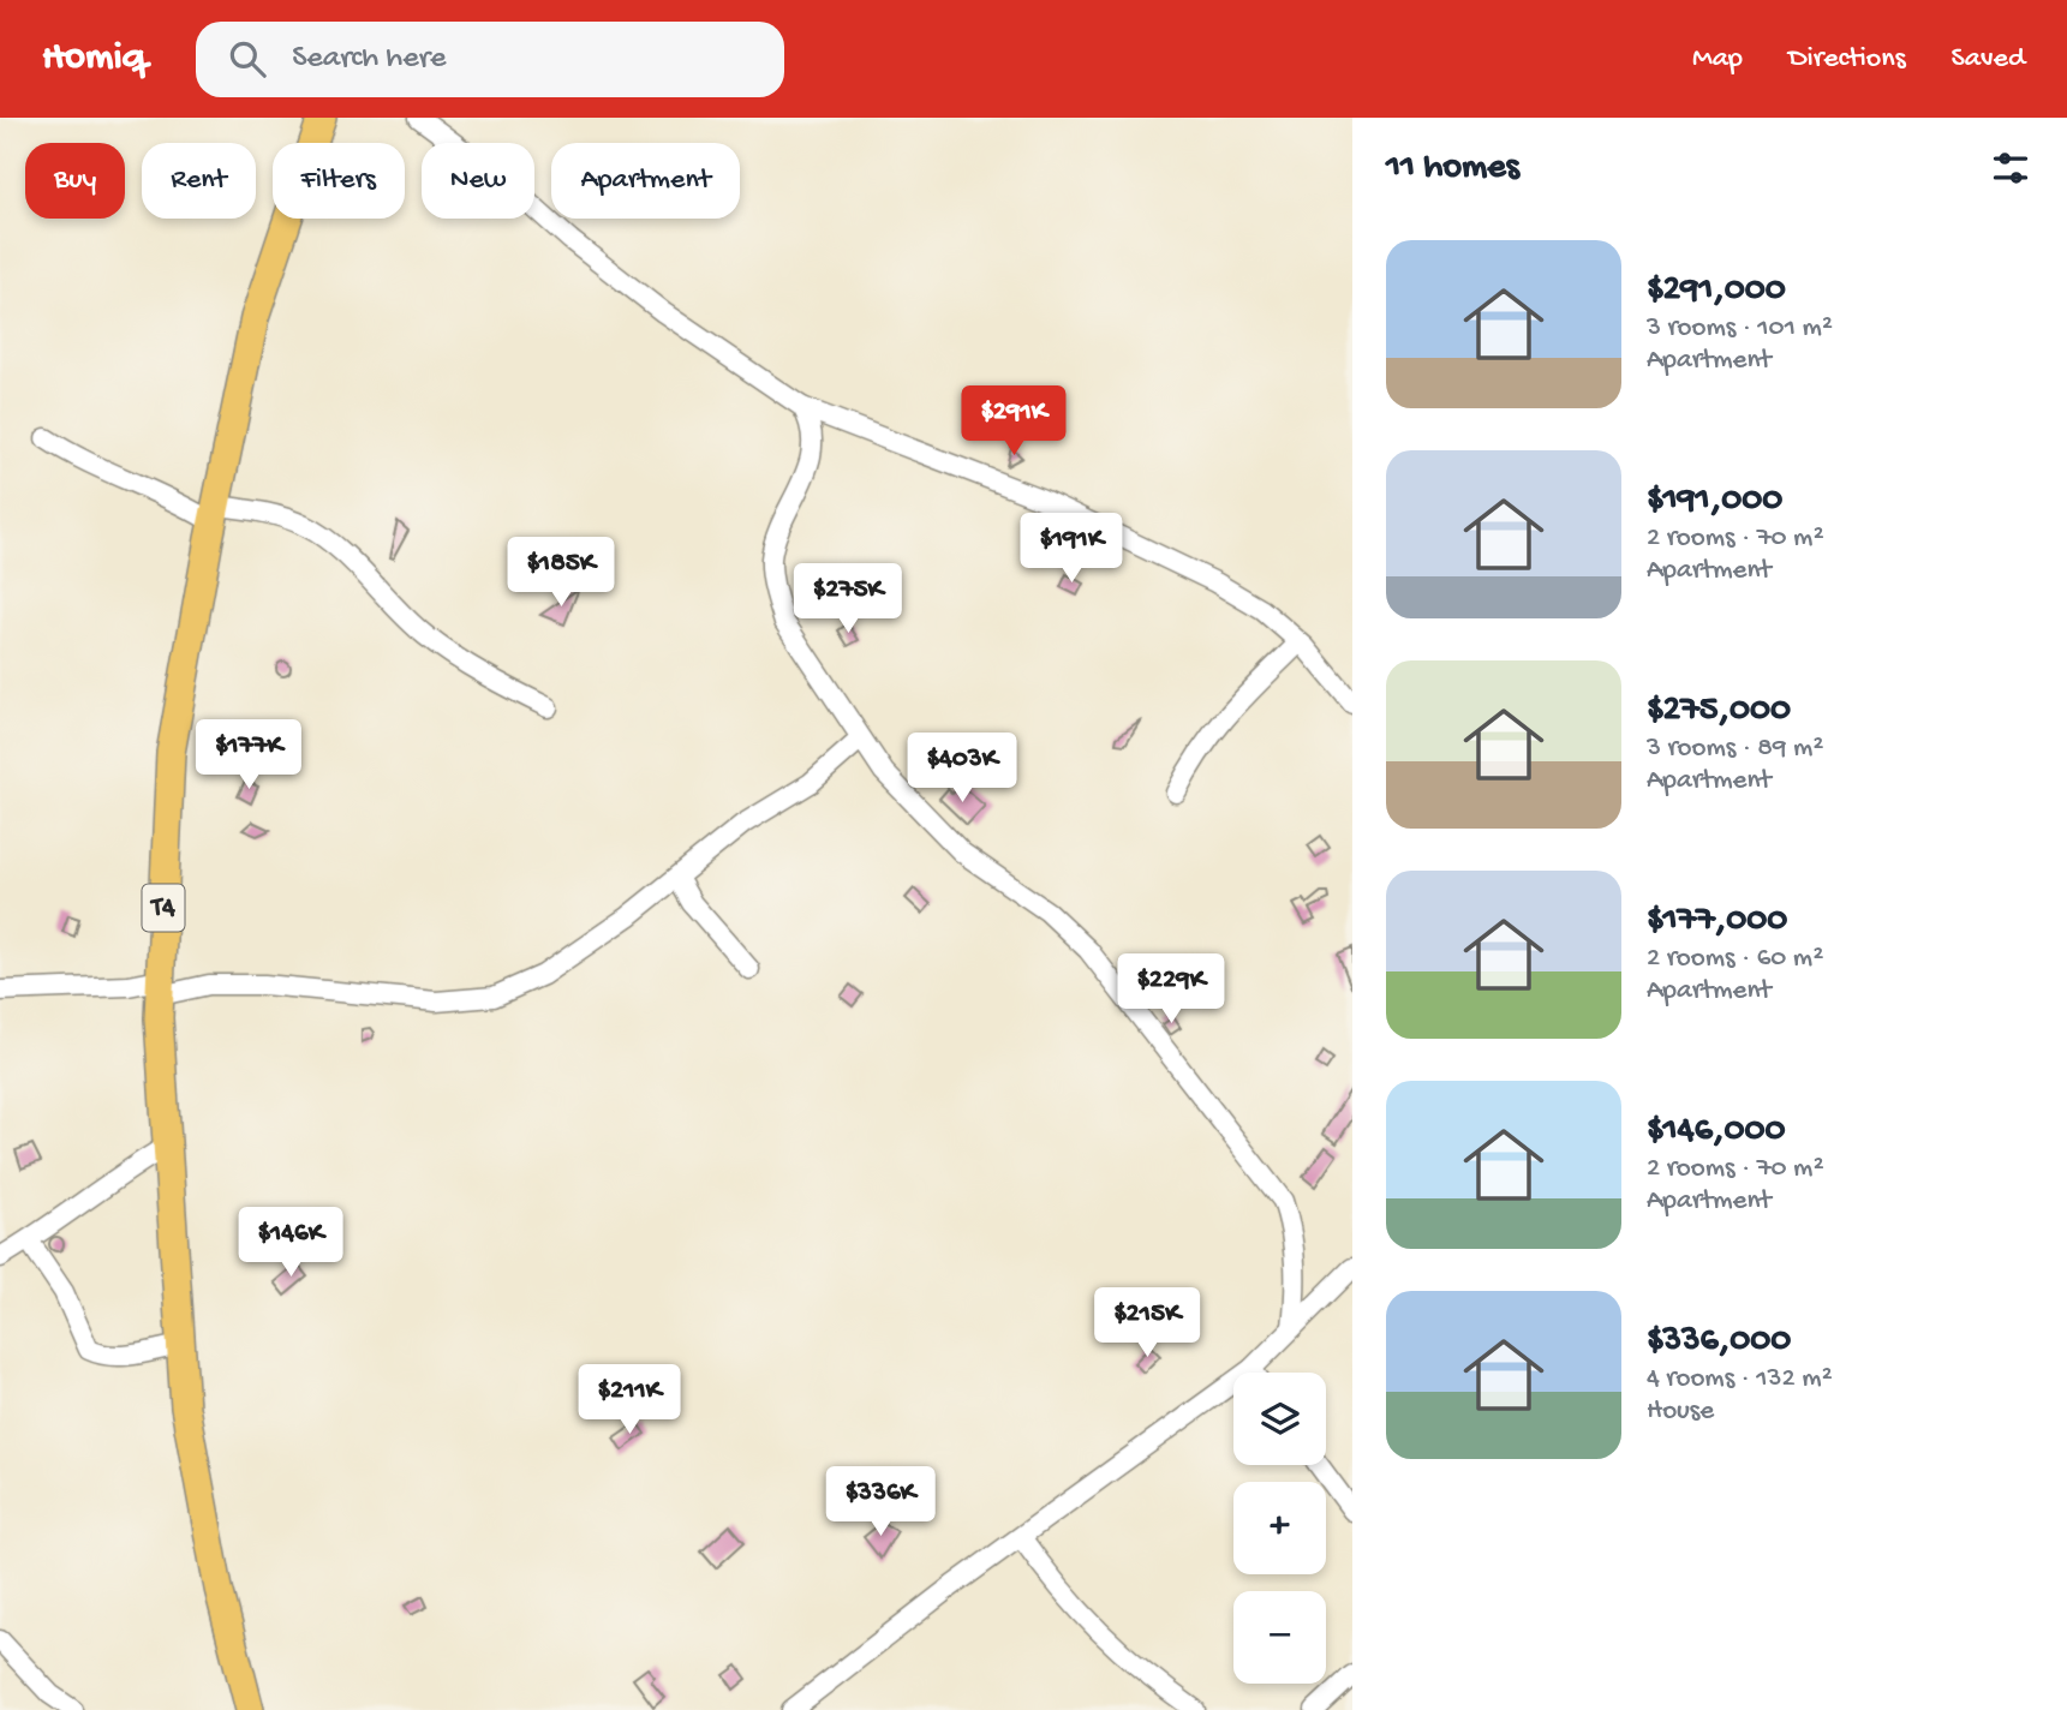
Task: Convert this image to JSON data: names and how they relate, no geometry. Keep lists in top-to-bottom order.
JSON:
{
  "streets": {
    "highway": ["T4"]
  },
  "page": {
    "header": "Homiq",
    "search": "Search here",
    "nav": ["Map", "Directions", "Saved"],
    "heading": "11 homes",
    "chip": [
      "Buy",
      "Rent",
      "Filters",
      "New",
      "Apartment"
    ],
    "list": [
      {
        "name": "$291,000",
        "note": "3 rooms · 101 m² · Apartment"
      },
      {
        "name": "$191,000",
        "note": "2 rooms · 70 m² · Apartment"
      },
      {
        "name": "$275,000",
        "note": "3 rooms · 89 m² · Apartment"
      },
      {
        "name": "$177,000",
        "note": "2 rooms · 60 m² · Apartment"
      },
      {
        "name": "$146,000",
        "note": "2 rooms · 70 m² · Apartment"
      },
      {
        "name": "$336,000",
        "note": "4 rooms · 132 m² · House"
      }
    ],
    "price": [
      "$291K",
      "$191K",
      "$185K",
      "$275K",
      "$177K",
      "$403K",
      "$229K",
      "$146K",
      "$215K",
      "$211K",
      "$336K"
    ],
    "map_buttons": ["+", "−"]
  }
}
